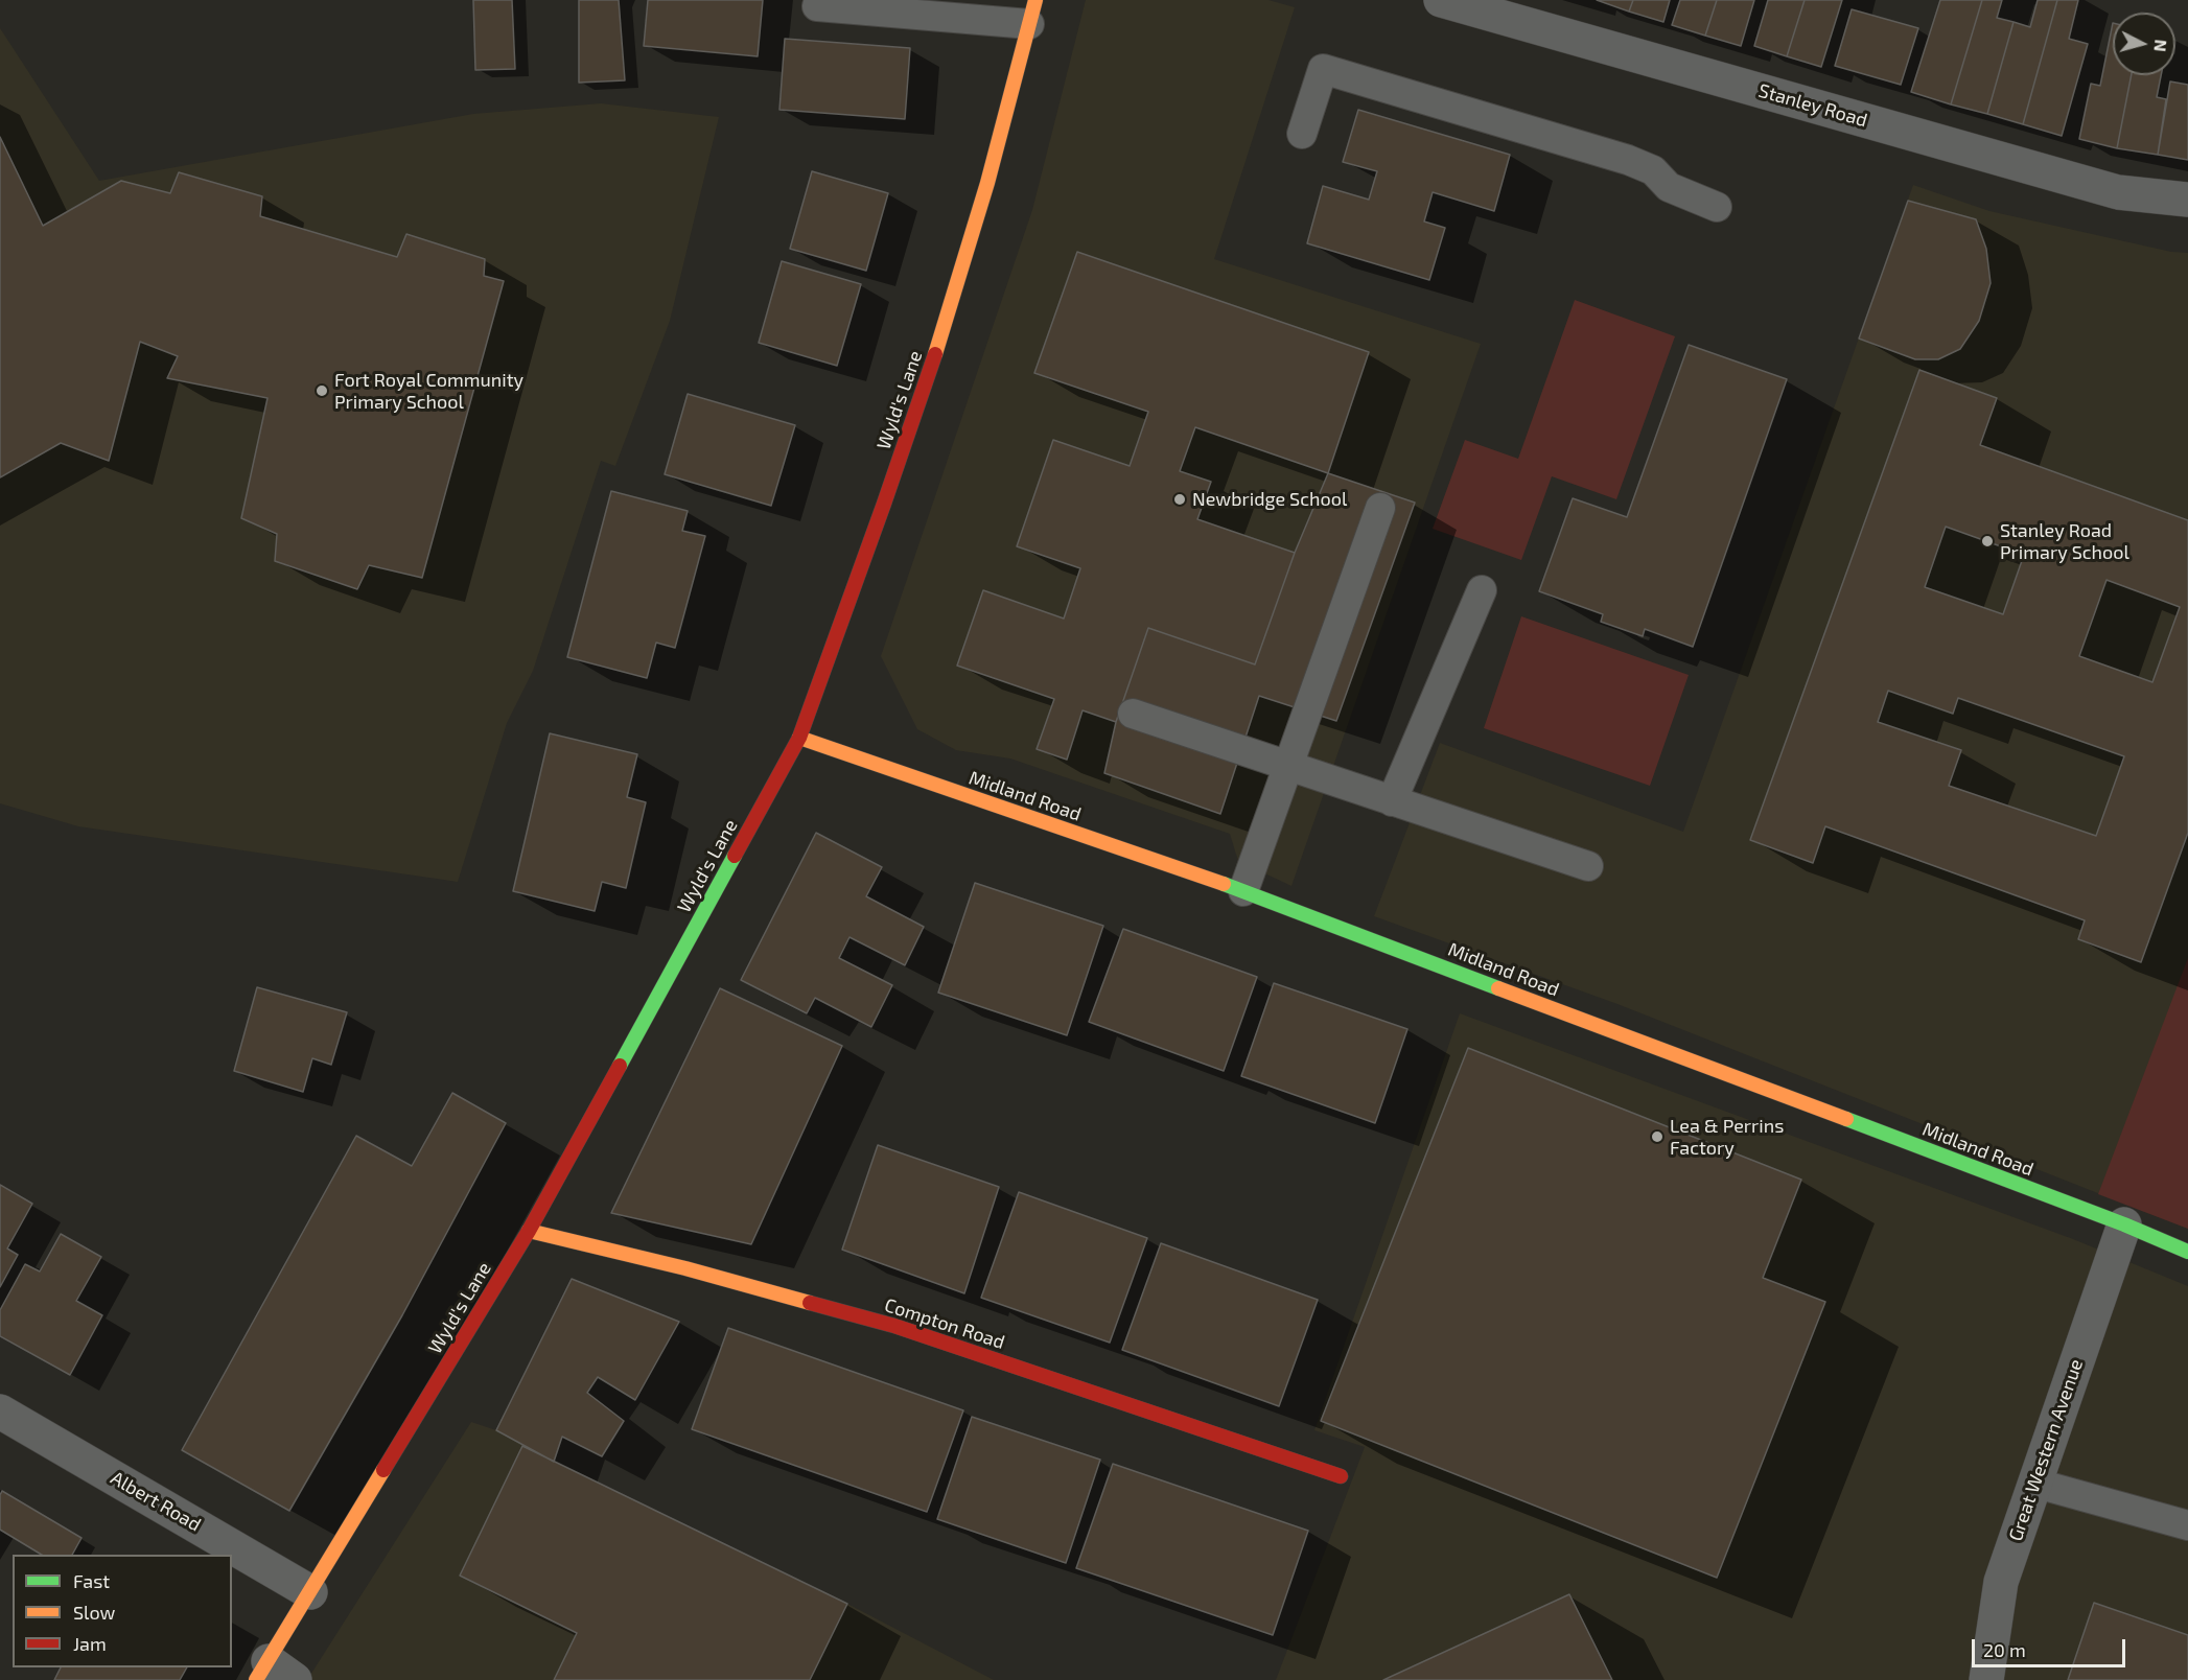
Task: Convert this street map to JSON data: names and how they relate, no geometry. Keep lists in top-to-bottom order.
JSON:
{
  "streets": {
    "main road": ["Wyld's Lane", "Midland Road", "Compton Road"],
    "street": ["Stanley Road", "Great Western Avenue", "Albert Road"]
  },
  "crossings": [
    ["Wyld's Lane", "Midland Road"],
    ["Wyld's Lane", "Compton Road"],
    ["Wyld's Lane", "Albert Road"],
    ["Midland Road", "Great Western Avenue"]
  ],
  "places": [
    "Fort Royal Community Primary School",
    "Newbridge School",
    "Stanley Road Primary School",
    "Lea & Perrins Factory"
  ],
  "legend": ["Fast", "Slow", "Jam"],
  "scale_bar": "20 m",
  "north": "right"
}
